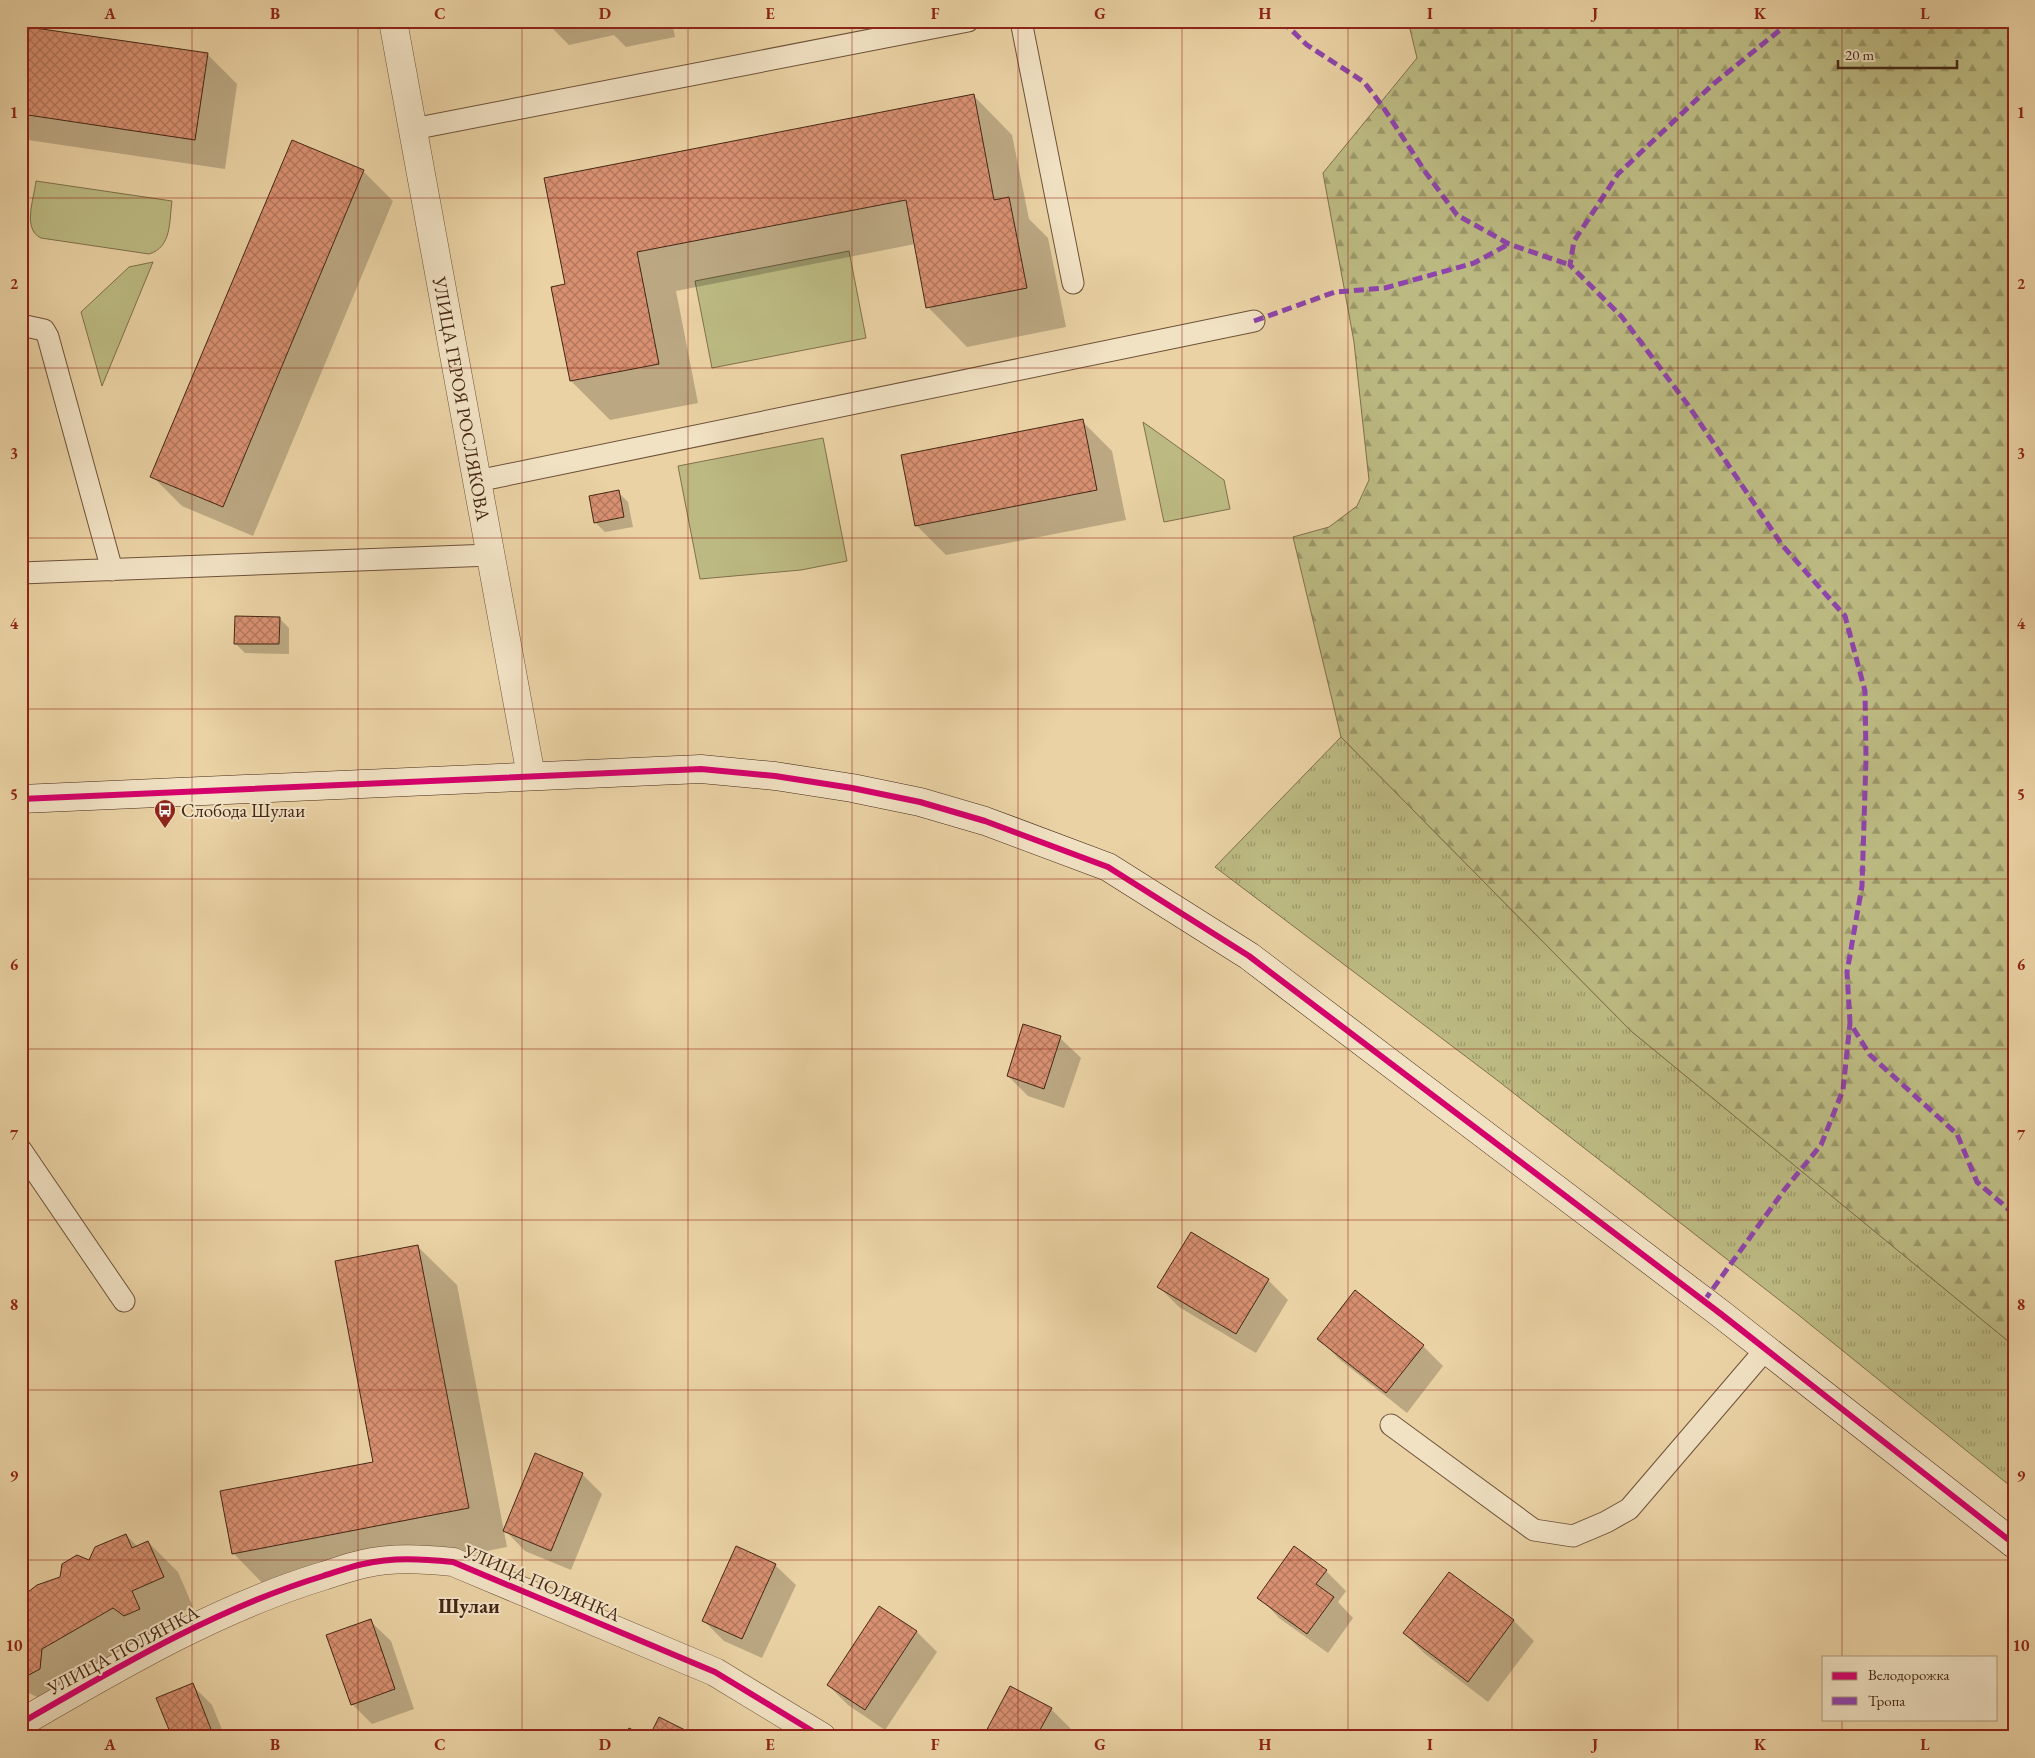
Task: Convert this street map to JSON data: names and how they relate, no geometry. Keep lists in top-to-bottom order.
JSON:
{
  "streets": {
    "street": ["УЛИЦА ГЕРОЯ РОСЛЯКОВА", "УЛИЦА ПОЛЯНКА"]
  },
  "districts": ["Шулаи"],
  "places": {
    "bus stop": ["Слобода Шулаи"]
  },
  "legend": ["Велодорожка", "Тропа"],
  "scale_bar": "20 m",
  "grid": {
    "columns": [
      "A",
      "B",
      "C",
      "D",
      "E",
      "F",
      "G",
      "H",
      "I",
      "J",
      "K",
      "L"
    ],
    "rows": [
      "1",
      "2",
      "3",
      "4",
      "5",
      "6",
      "7",
      "8",
      "9",
      "10"
    ]
  }
}
